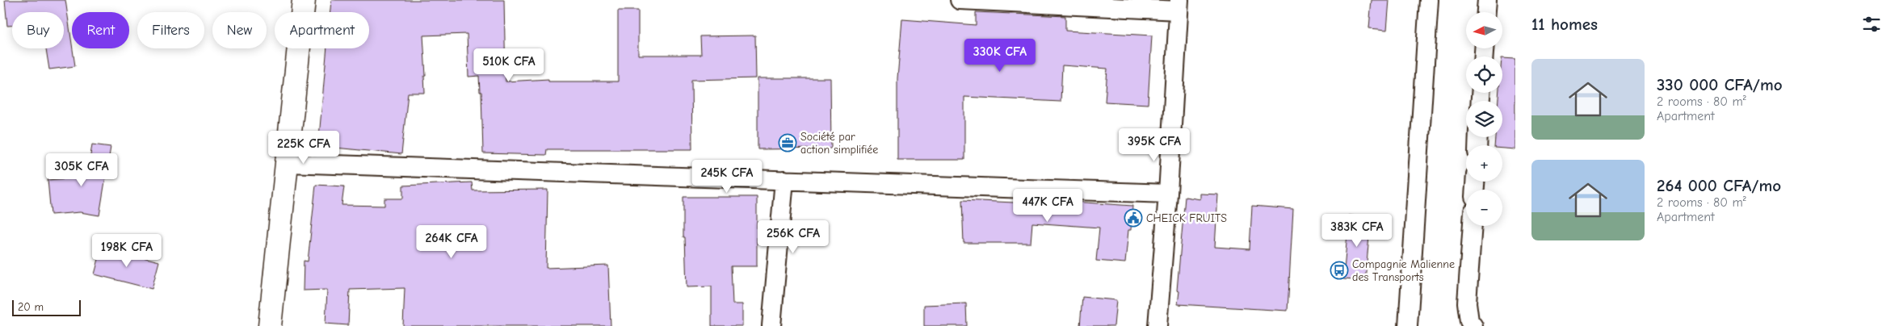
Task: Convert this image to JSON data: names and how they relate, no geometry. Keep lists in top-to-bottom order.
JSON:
{
  "places": {
    "office": ["Société par action simplifiée"],
    "public building": ["CHEICK FRUITS"],
    "bus stop": ["Compagnie Malienne des Transports"]
  },
  "scale_bar": "20 m",
  "north": "left",
  "page": {
    "heading": "11 homes",
    "map_buttons": ["+", "−"],
    "chip": [
      "Buy",
      "Rent",
      "Filters",
      "New",
      "Apartment"
    ],
    "price": [
      "330K CFA",
      "510K CFA",
      "395K CFA",
      "225K CFA",
      "305K CFA",
      "245K CFA",
      "447K CFA",
      "383K CFA",
      "256K CFA",
      "264K CFA",
      "198K CFA"
    ],
    "list": [
      {
        "name": "330 000 CFA/mo",
        "note": "2 rooms · 80 m² · Apartment"
      },
      {
        "name": "264 000 CFA/mo",
        "note": "2 rooms · 80 m² · Apartment"
      }
    ],
    "scale": "20 m"
  }
}
